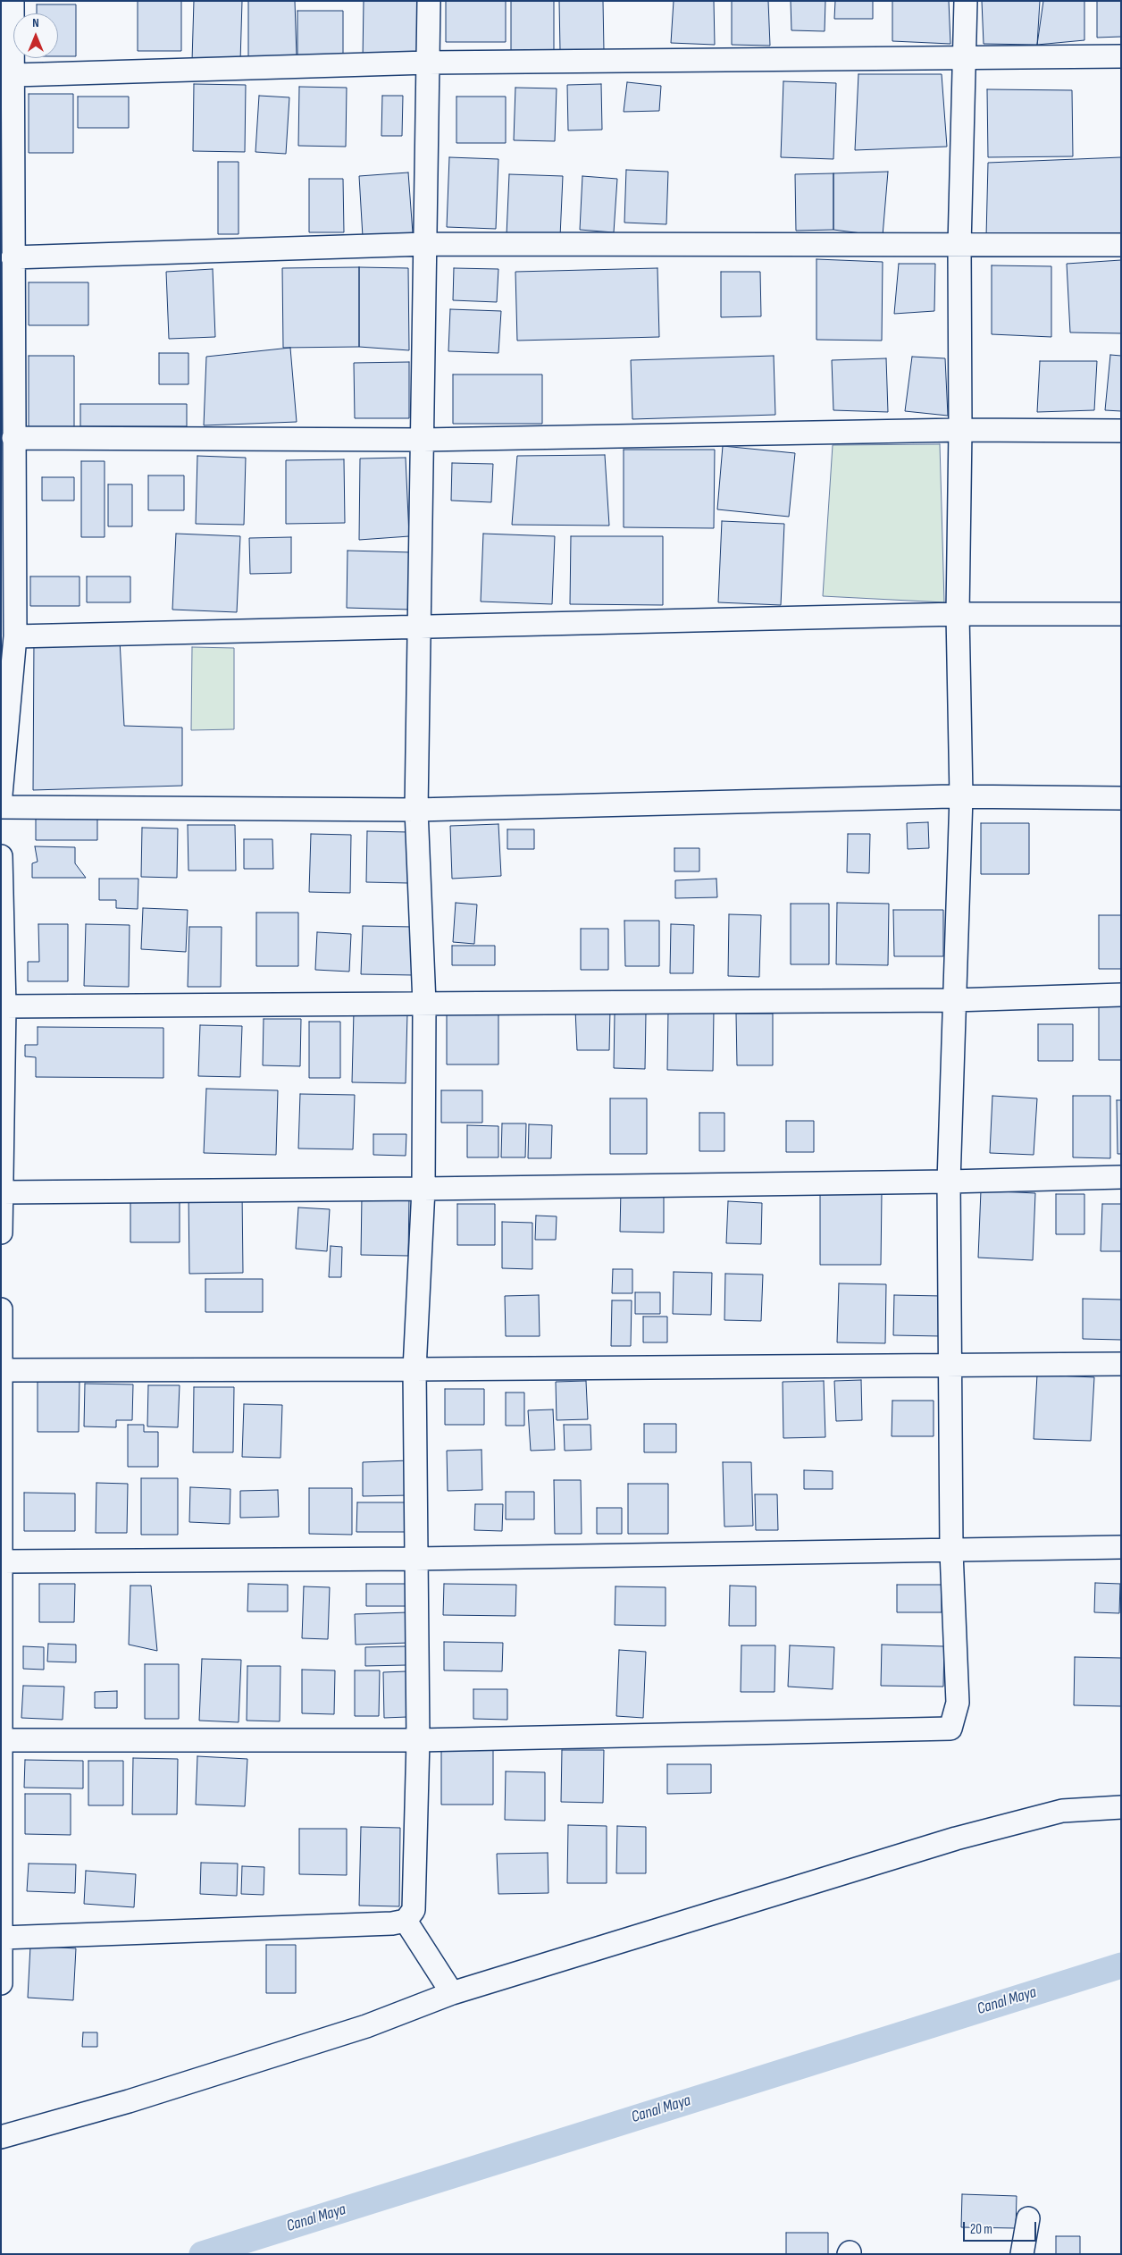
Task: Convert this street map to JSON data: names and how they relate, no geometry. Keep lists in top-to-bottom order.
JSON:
{
  "water": ["Canal Maya"],
  "scale_bar": "20 m",
  "north": "top"
}
